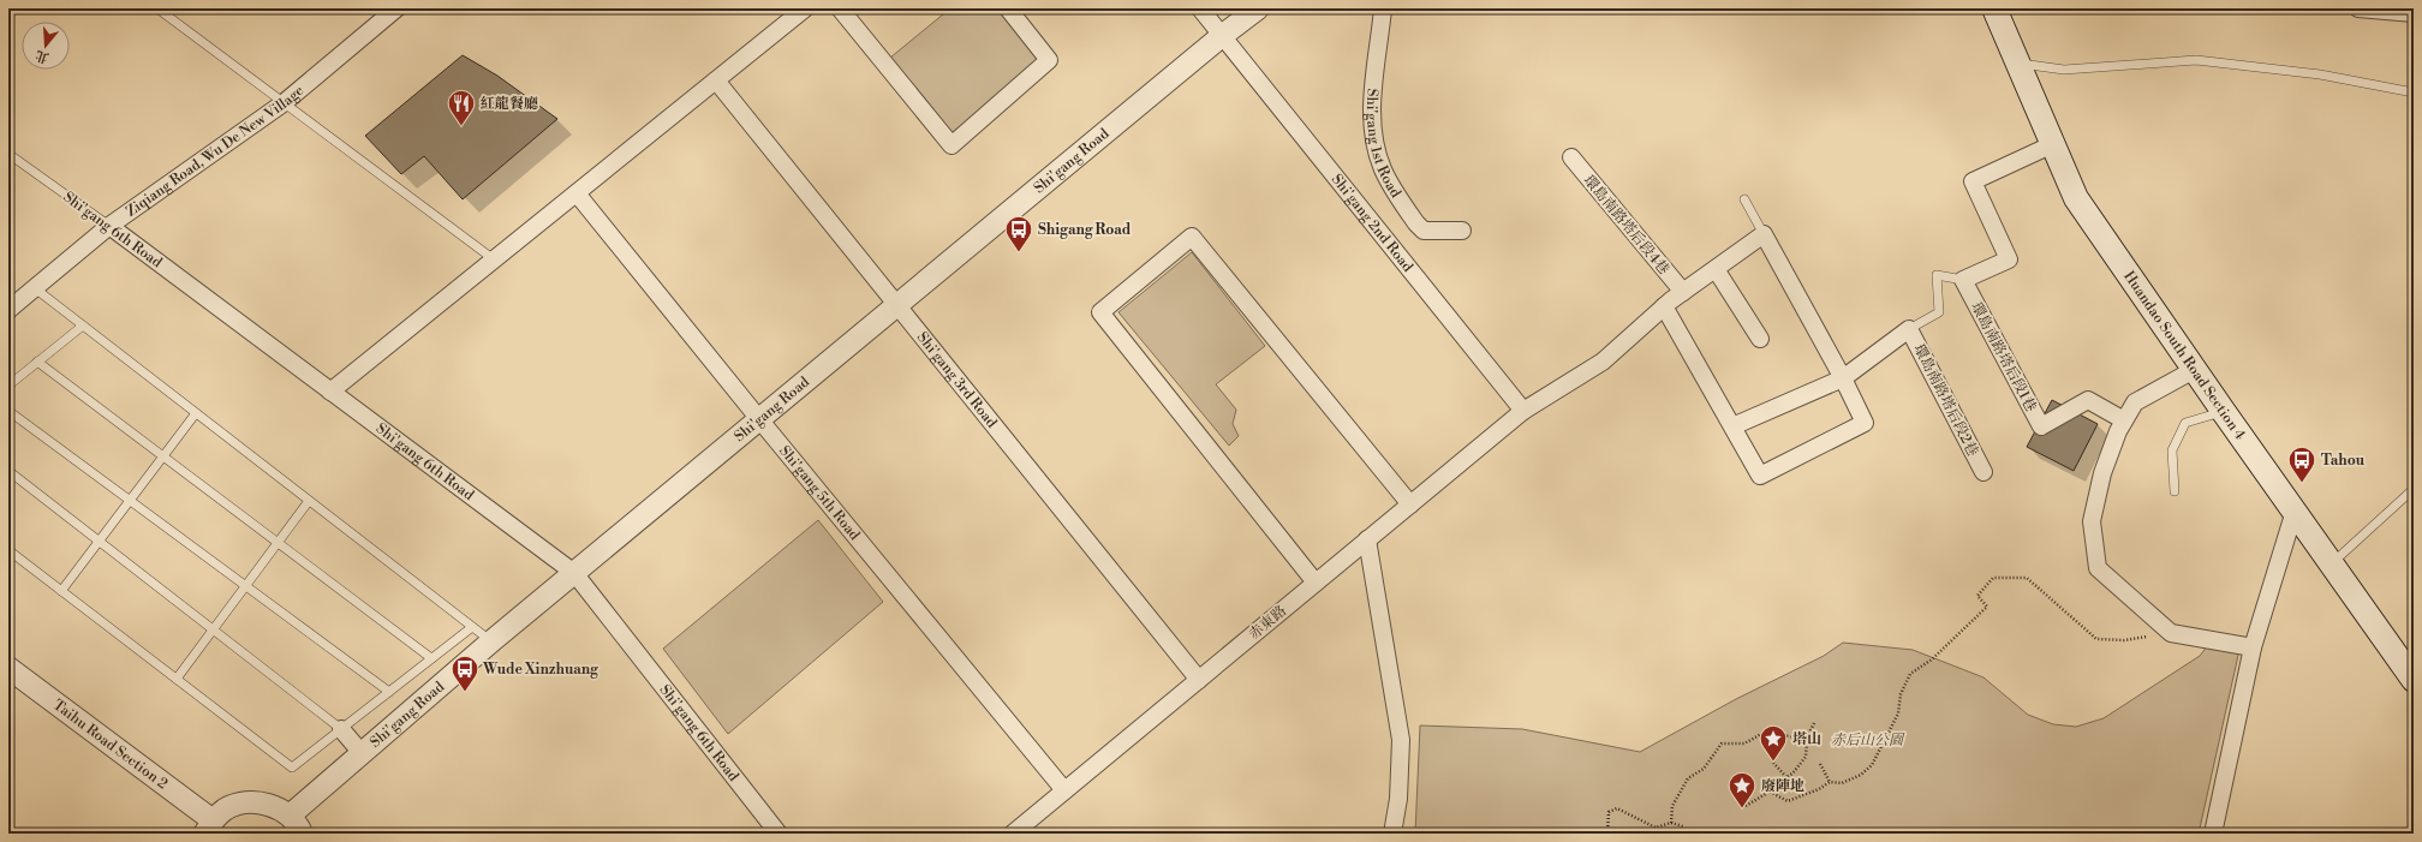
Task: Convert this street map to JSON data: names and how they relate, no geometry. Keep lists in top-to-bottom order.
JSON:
{
  "streets": {
    "main road": ["Huandao South Road Section 4"],
    "street": [
      "Shi'gang 1st Road",
      "Ziqiang Road, Wu De New Village",
      "Shi'gang Road",
      "Shi'gang 2nd Road",
      "環島南路塔后段4巷",
      "Shi'gang 6th Road",
      "環島南路塔后段1巷",
      "Shi'gang 3rd Road",
      "環島南路塔后段2巷",
      "Shi'gang 5th Road",
      "赤東路",
      "Taihu Road Section 2"
    ]
  },
  "crossings": [
    ["Ziqiang Road, Wu De New Village", "Shi'gang 6th Road"],
    ["Shi'gang Road", "Shi'gang 2nd Road"],
    ["Shi'gang Road", "Shi'gang 6th Road"],
    ["Shi'gang Road", "Shi'gang 3rd Road"],
    ["Shi'gang Road", "Shi'gang 5th Road"],
    ["Shi'gang 2nd Road", "赤東路"],
    ["環島南路塔后段4巷", "赤東路"],
    ["Shi'gang 3rd Road", "赤東路"],
    ["Shi'gang 5th Road", "赤東路"]
  ],
  "parks": ["赤后山公園"],
  "places": {
    "restaurant": ["紅龍餐廳"],
    "bus stop": ["Shigang Road", "Tahou", "Wude Xinzhuang"],
    "place": ["塔山", "廢陣地"]
  },
  "north": "bottom"
}
